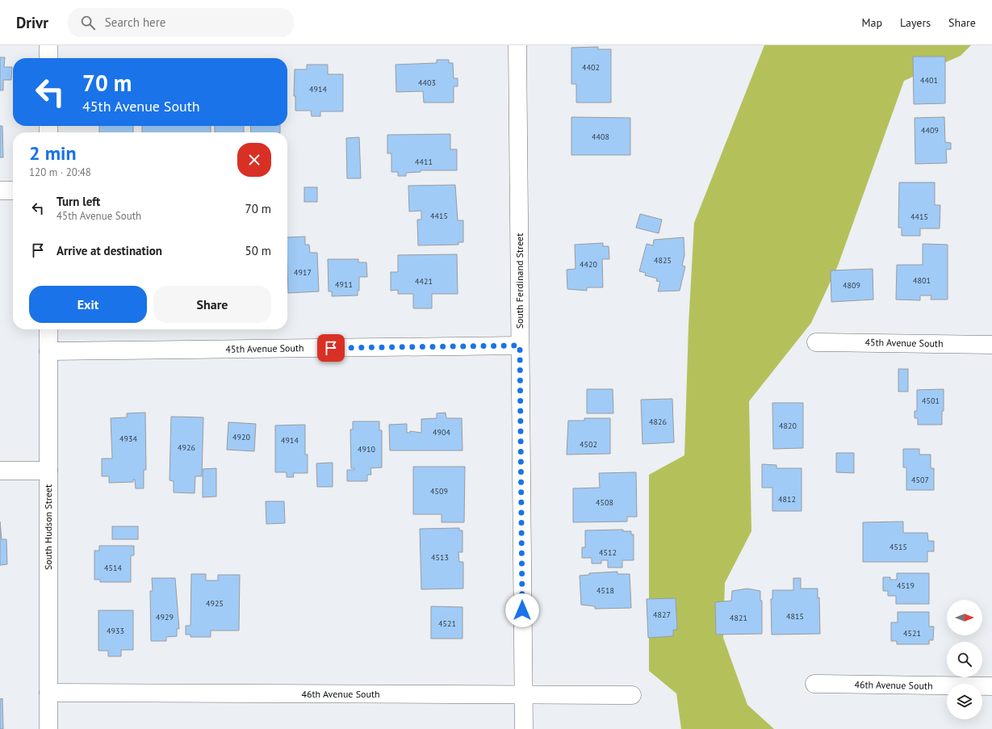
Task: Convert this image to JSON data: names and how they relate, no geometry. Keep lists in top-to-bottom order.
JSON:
{
  "streets": {
    "street": [
      "South Ferdinand Street",
      "45th Avenue South",
      "South Hudson Street",
      "46th Avenue South"
    ]
  },
  "crossings": [
    ["South Ferdinand Street", "45th Avenue South"],
    ["South Ferdinand Street", "46th Avenue South"],
    ["45th Avenue South", "South Hudson Street"],
    ["South Hudson Street", "46th Avenue South"]
  ],
  "house_numbers": [
    "4402",
    "4401",
    "4403",
    "4914",
    "4409",
    "4408",
    "4411",
    "4415",
    "4415",
    "4825",
    "4420",
    "4917",
    "4801",
    "4421",
    "4911",
    "4809",
    "4501",
    "4826",
    "4820",
    "4904",
    "4920",
    "4934",
    "4914",
    "4502",
    "4926",
    "4910",
    "4507",
    "4509",
    "4812",
    "4508",
    "4515",
    "4512",
    "4513",
    "4514",
    "4519",
    "4518",
    "4925",
    "4827",
    "4815",
    "4929",
    "4821",
    "4521",
    "4933",
    "4521"
  ],
  "north": "right",
  "page": {
    "header": "Drivr",
    "search": "Search here",
    "nav": ["Map", "Layers", "Share"],
    "turn": ["70 m", "45th Avenue South"],
    "heading": ["2 min", "120 m · 20:48"],
    "list": [
      {
        "name": "Turn left",
        "note": "45th Avenue South",
        "value": "70 m"
      },
      {
        "name": "Arrive at destination",
        "value": "50 m"
      }
    ],
    "buttons": ["Exit", "Share"]
  }
}
